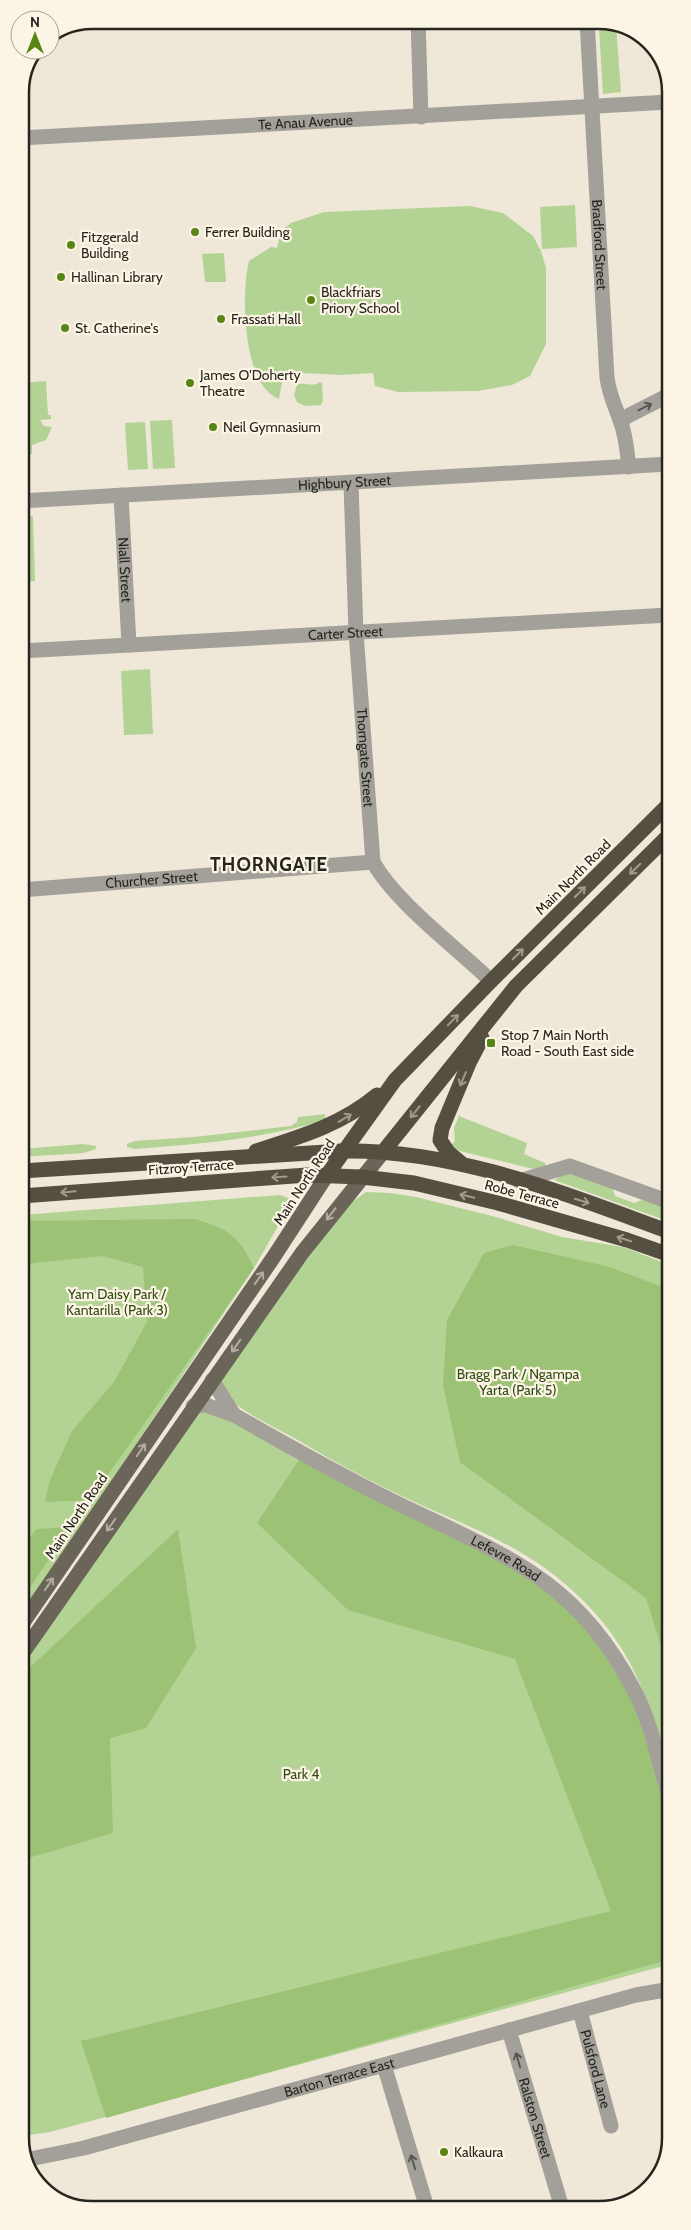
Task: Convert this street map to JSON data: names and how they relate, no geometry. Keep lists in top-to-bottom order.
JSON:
{
  "streets": {
    "highway": ["Main North Road", "Fitzroy Terrace", "Robe Terrace"],
    "street": [
      "Te Anau Avenue",
      "Bradford Street",
      "Highbury Street",
      "Niall Street",
      "Carter Street",
      "Thorngate Street",
      "Churcher Street",
      "Lefevre Road",
      "Pulsford Lane",
      "Barton Terrace East",
      "Ralston Street"
    ]
  },
  "crossings": [
    ["Te Anau Avenue", "Bradford Street"],
    ["Bradford Street", "Highbury Street"],
    ["Highbury Street", "Niall Street"],
    ["Highbury Street", "Thorngate Street"],
    ["Niall Street", "Carter Street"],
    ["Carter Street", "Thorngate Street"],
    ["Thorngate Street", "Main North Road"],
    ["Thorngate Street", "Churcher Street"],
    ["Main North Road", "Fitzroy Terrace"],
    ["Main North Road", "Robe Terrace"],
    ["Fitzroy Terrace", "Robe Terrace"],
    ["Pulsford Lane", "Barton Terrace East"],
    ["Barton Terrace East", "Ralston Street"]
  ],
  "districts": ["THORNGATE"],
  "parks": ["Yam Daisy Park / Kantarilla (Park 3)", "Bragg Park / Ngampa Yarta (Park 5)", "Park 4"],
  "places": {
    "other": [
      "Ferrer Building",
      "Fitzgerald Building",
      "Hallinan Library",
      "Blackfriars Priory School",
      "Frassati Hall",
      "St. Catherine's",
      "James O'Doherty Theatre",
      "Neil Gymnasium",
      "Kalkaura"
    ],
    "transit": ["Stop 7 Main North Road - South East side"]
  },
  "north": "top"
}
